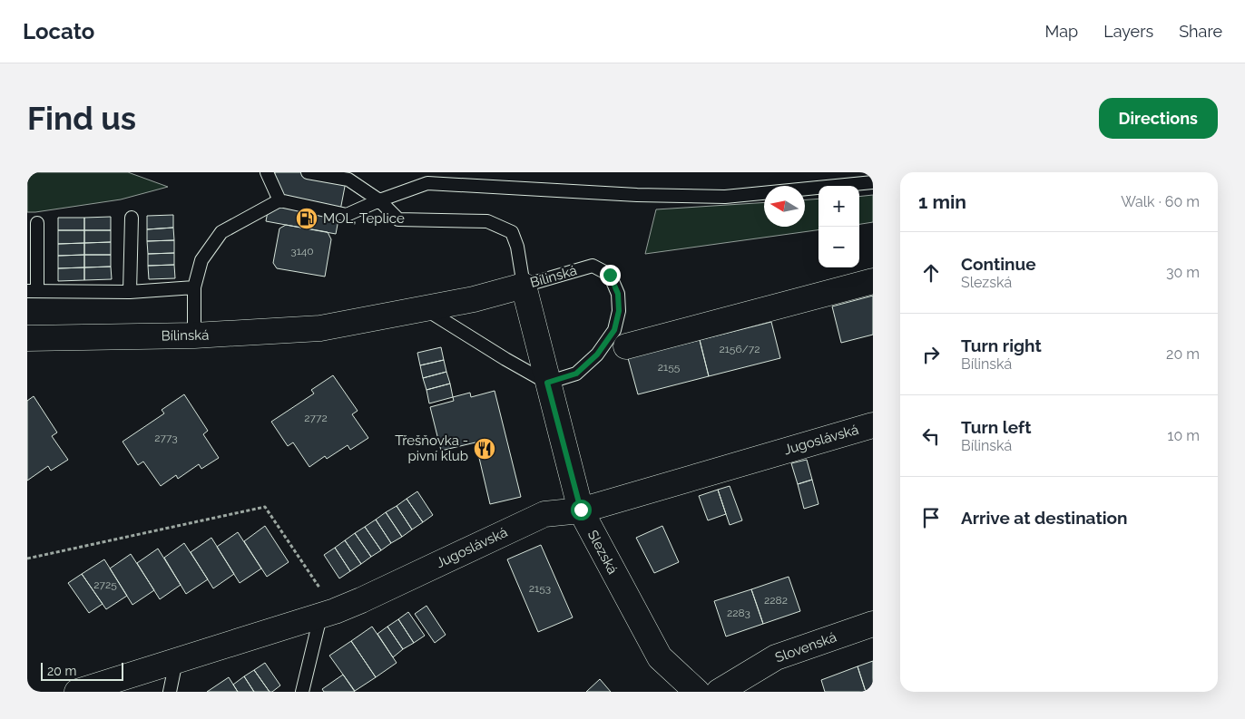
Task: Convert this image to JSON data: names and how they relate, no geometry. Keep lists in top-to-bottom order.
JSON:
{
  "streets": {
    "street": [
      "Bílinská",
      "Jugoslávská",
      "Slezská",
      "Slovenská"
    ]
  },
  "crossings": [
    ["Bílinská", "Slezská"],
    ["Jugoslávská", "Slezská"]
  ],
  "places": {
    "fuel station": ["MOL, Teplice"],
    "restaurant": ["Třešňovka - pivní klub"]
  },
  "house_numbers": [
    "3140",
    "2156/72",
    "2155",
    "2772",
    "2773",
    "2725",
    "2153",
    "2282",
    "2283"
  ],
  "scale_bar": "20 m",
  "north": "left",
  "page": {
    "header": "Locato",
    "nav": ["Map", "Layers", "Share"],
    "buttons": "Directions",
    "title": "Find us",
    "heading": ["1 min", "Walk · 60 m"],
    "map_buttons": ["+", "−"],
    "list": [
      ["Continue", "Slezská", "30 m"],
      ["Turn right", "Bílinská", "20 m"],
      ["Turn left", "Bílinská", "10 m"],
      "Arrive at destination"
    ],
    "scale": "20 m"
  }
}
